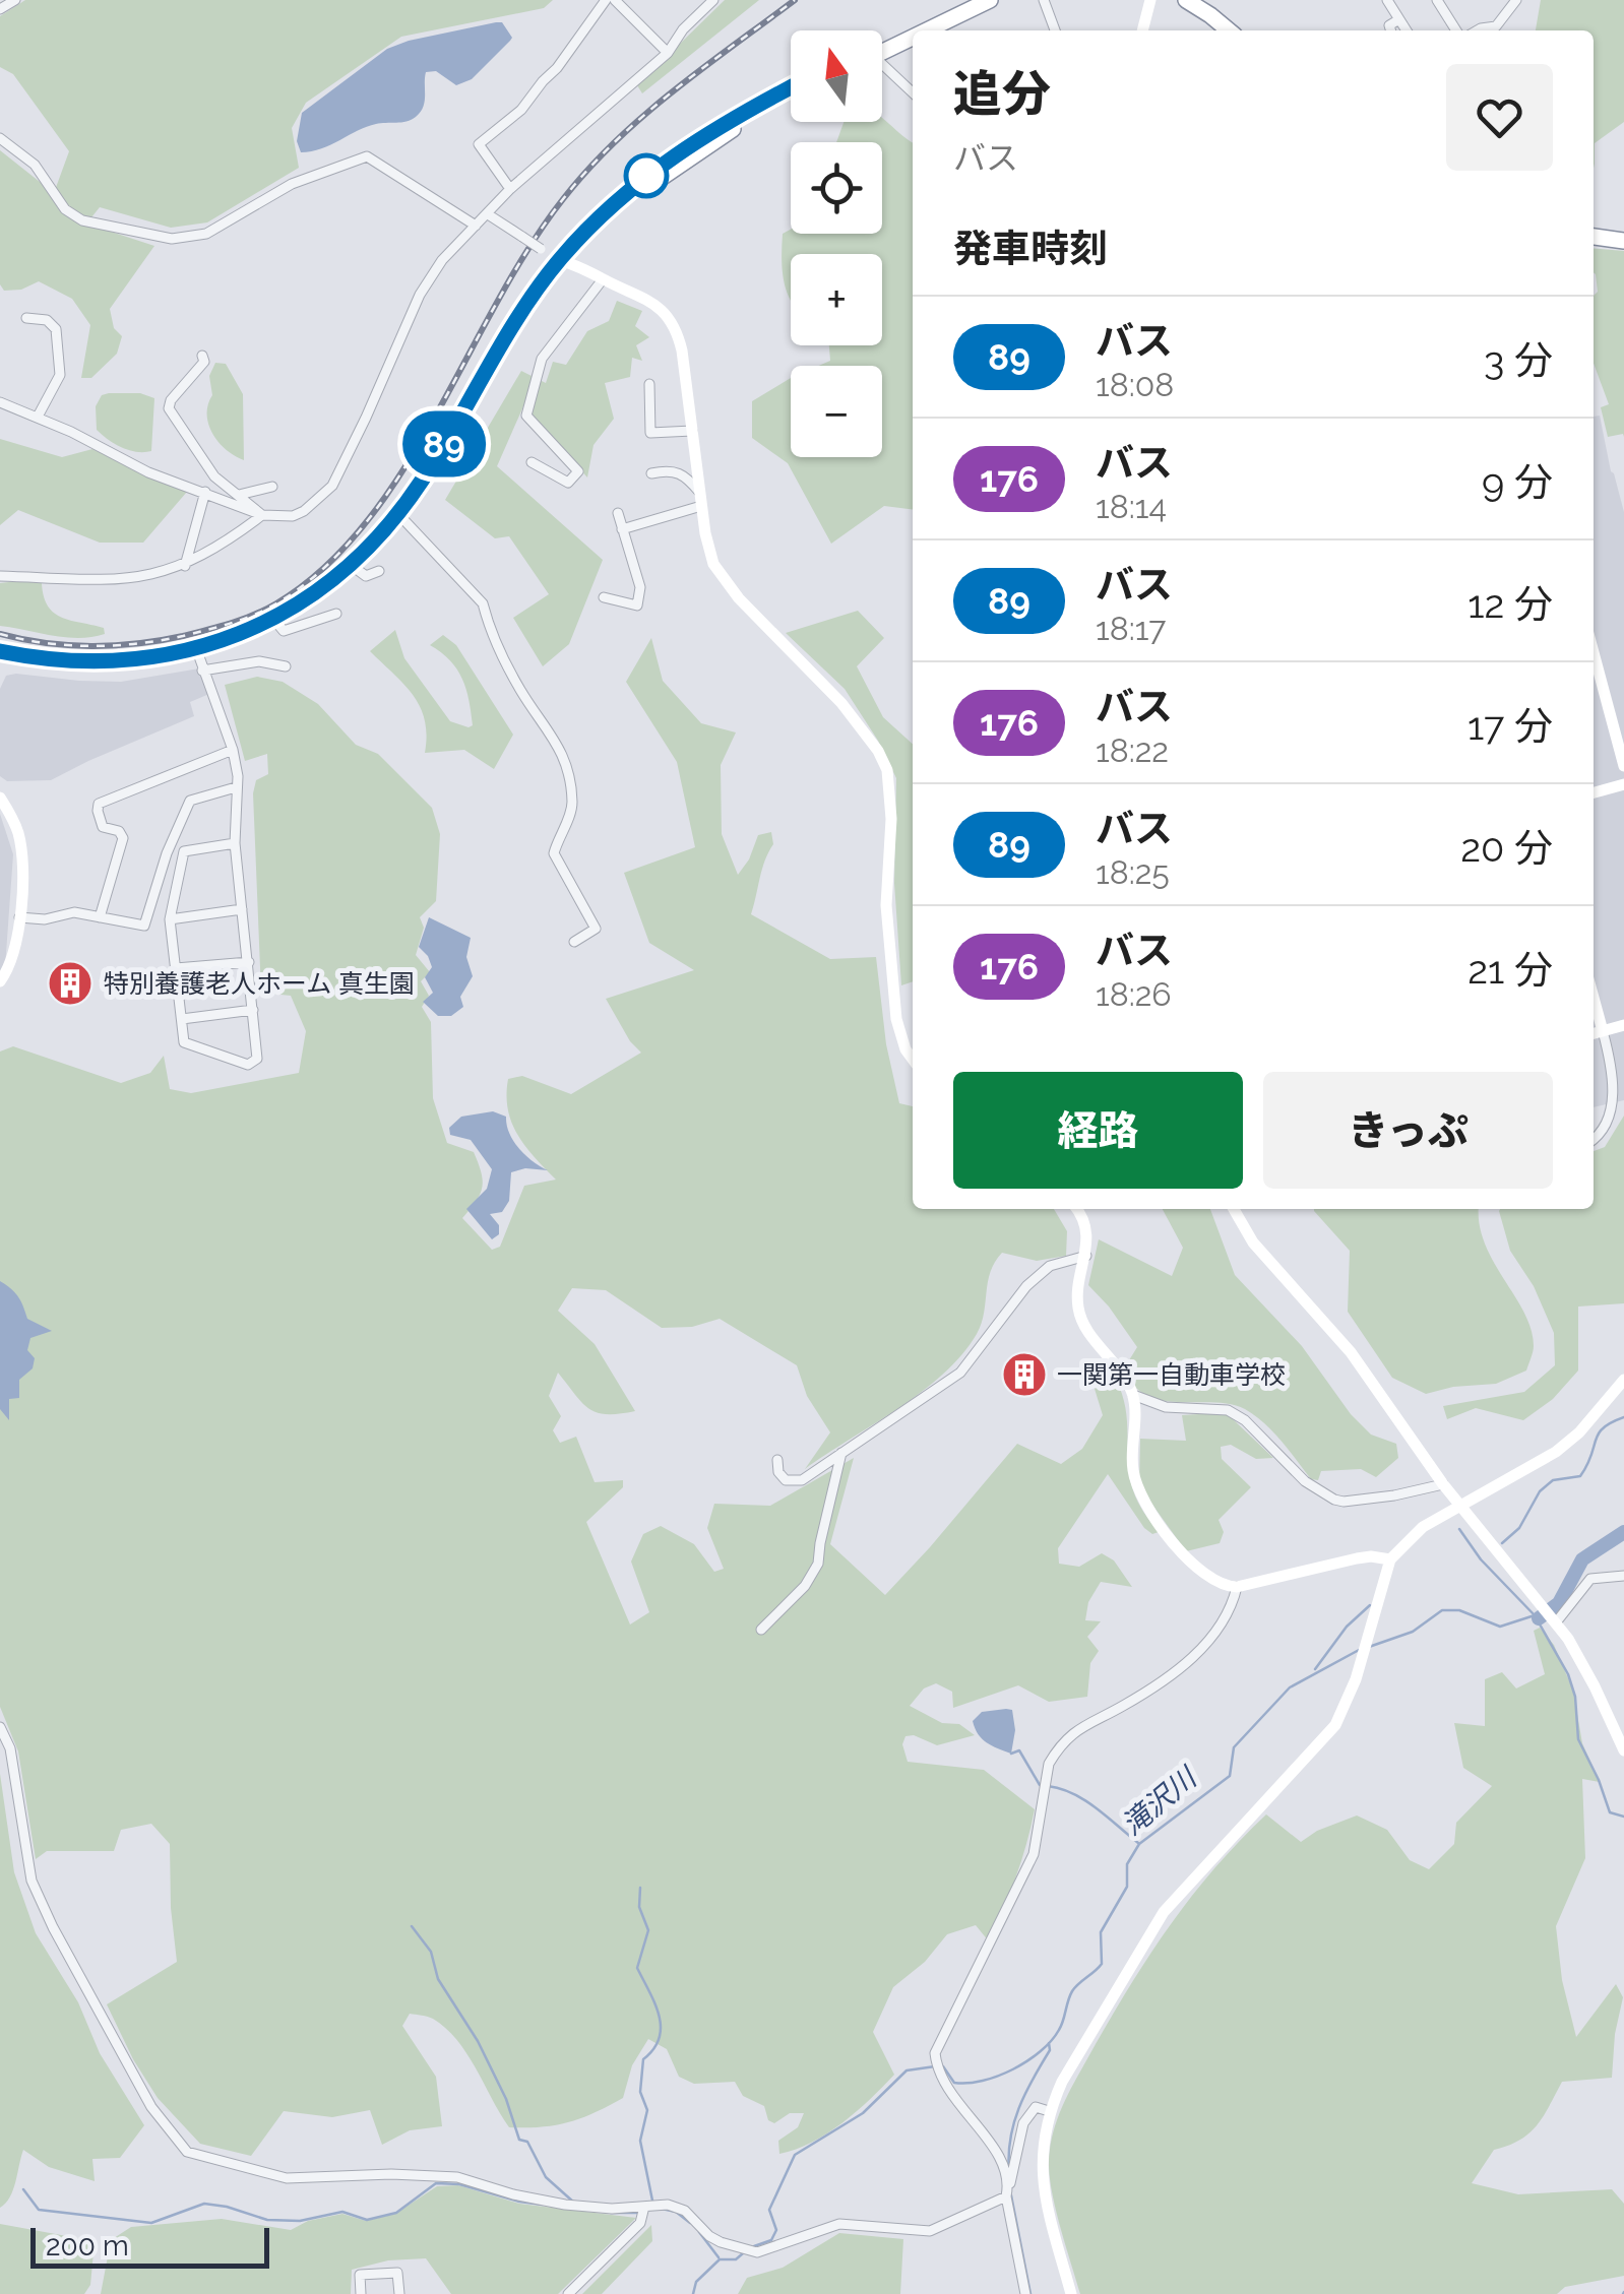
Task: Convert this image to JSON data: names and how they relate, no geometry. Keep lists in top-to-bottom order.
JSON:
{
  "water": ["滝沢川"],
  "places": {
    "building": ["特別養護老人ホーム 真生園", "一関第一自動車学校"]
  },
  "lines": ["bus line 89"],
  "scale_bar": "200 m",
  "north": "top",
  "page": {
    "on_map": "89",
    "map_buttons": ["+", "−"],
    "heading": [
      ["追分", "バス"],
      "発車時刻"
    ],
    "list": [
      {
        "mark": "89",
        "name": "バス",
        "note": "18:08",
        "value": "3 分"
      },
      {
        "mark": "176",
        "name": "バス",
        "note": "18:14",
        "value": "9 分"
      },
      {
        "mark": "89",
        "name": "バス",
        "note": "18:17",
        "value": "12 分"
      },
      {
        "mark": "176",
        "name": "バス",
        "note": "18:22",
        "value": "17 分"
      },
      {
        "mark": "89",
        "name": "バス",
        "note": "18:25",
        "value": "20 分"
      },
      {
        "mark": "176",
        "name": "バス",
        "note": "18:26",
        "value": "21 分"
      }
    ],
    "buttons": ["経路", "きっぷ"],
    "scale": "200 m"
  }
}
